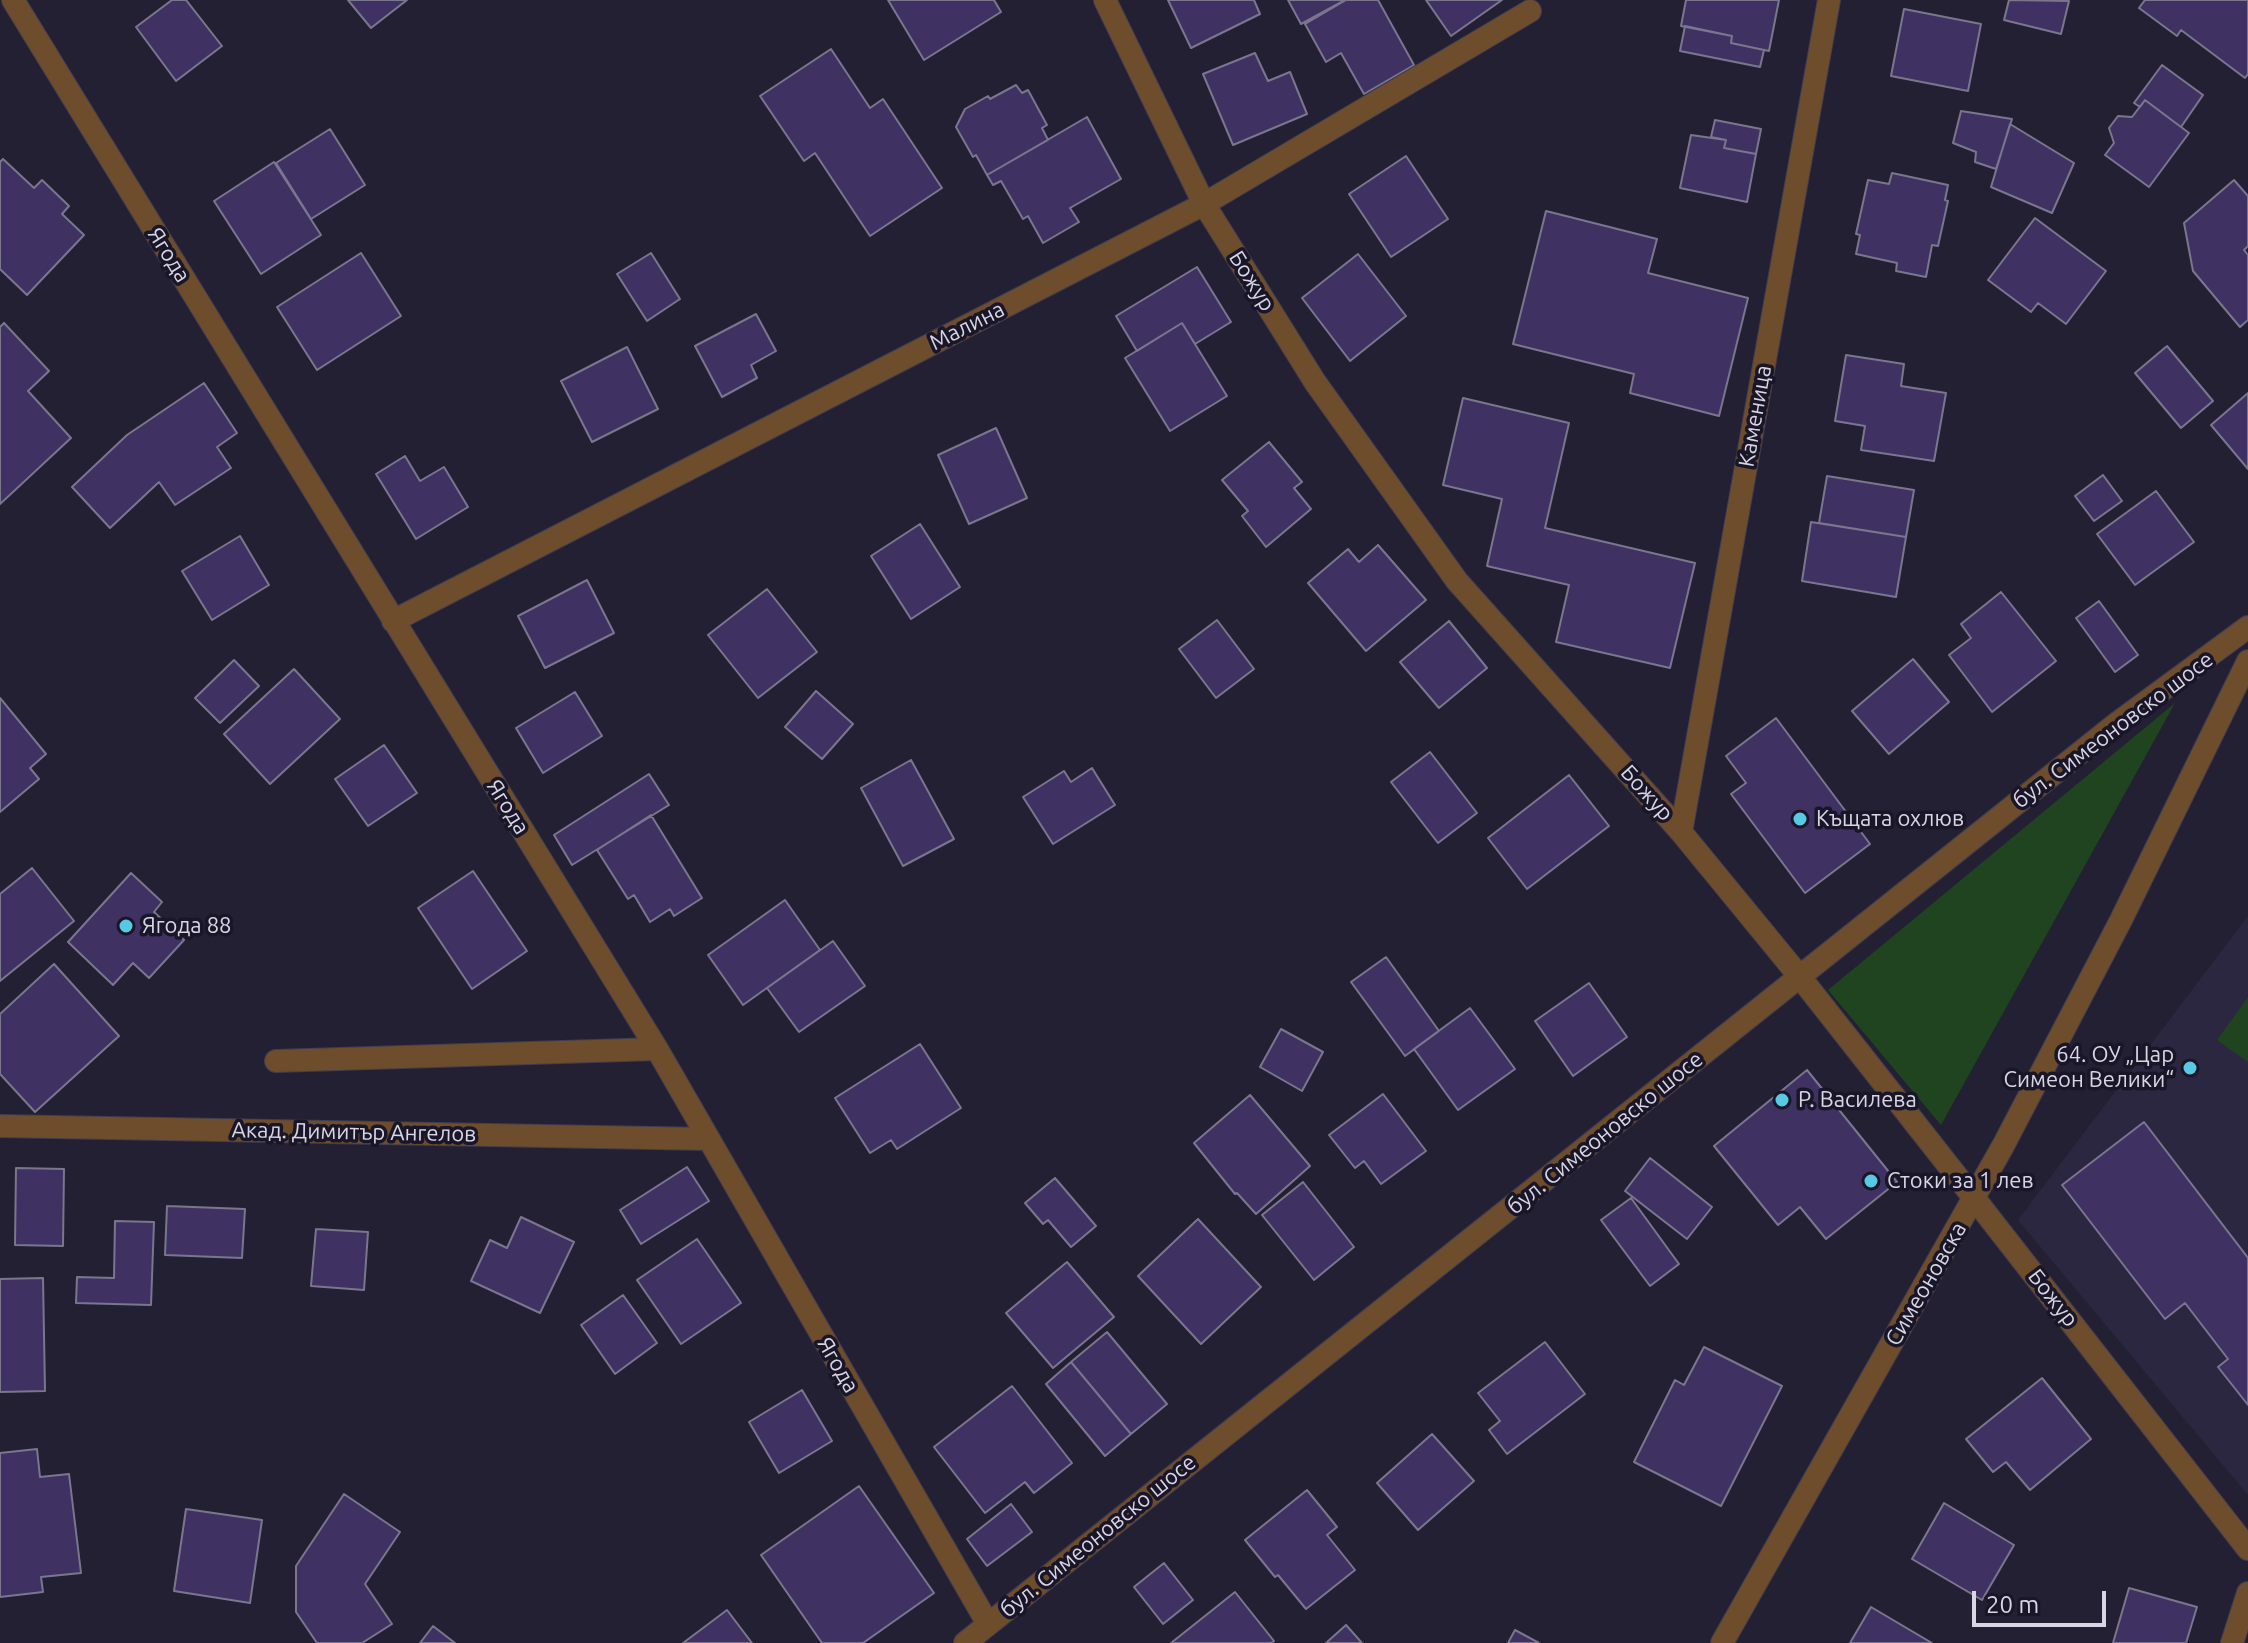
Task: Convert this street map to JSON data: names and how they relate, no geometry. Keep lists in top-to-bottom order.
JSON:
{
  "streets": {
    "street": [
      "Ягода",
      "Божур",
      "Малина",
      "Каменица",
      "бул. Симеоновско шосе",
      "Акад. Димитър Ангелов",
      "Симеоновска"
    ]
  },
  "crossings": [
    ["Ягода", "Малина"],
    ["Ягода", "бул. Симеоновско шосе"],
    ["Ягода", "Акад. Димитър Ангелов"],
    ["Божур", "Малина"],
    ["Божур", "Каменица"],
    ["Божур", "бул. Симеоновско шосе"],
    ["Божур", "Симеоновска"]
  ],
  "places": [
    "Къщата охлюв",
    "Ягода 88",
    "64. ОУ „Цар Симеон Велики“",
    "Р. Василева",
    "Стоки за 1 лев"
  ],
  "scale_bar": "20 m"
}
